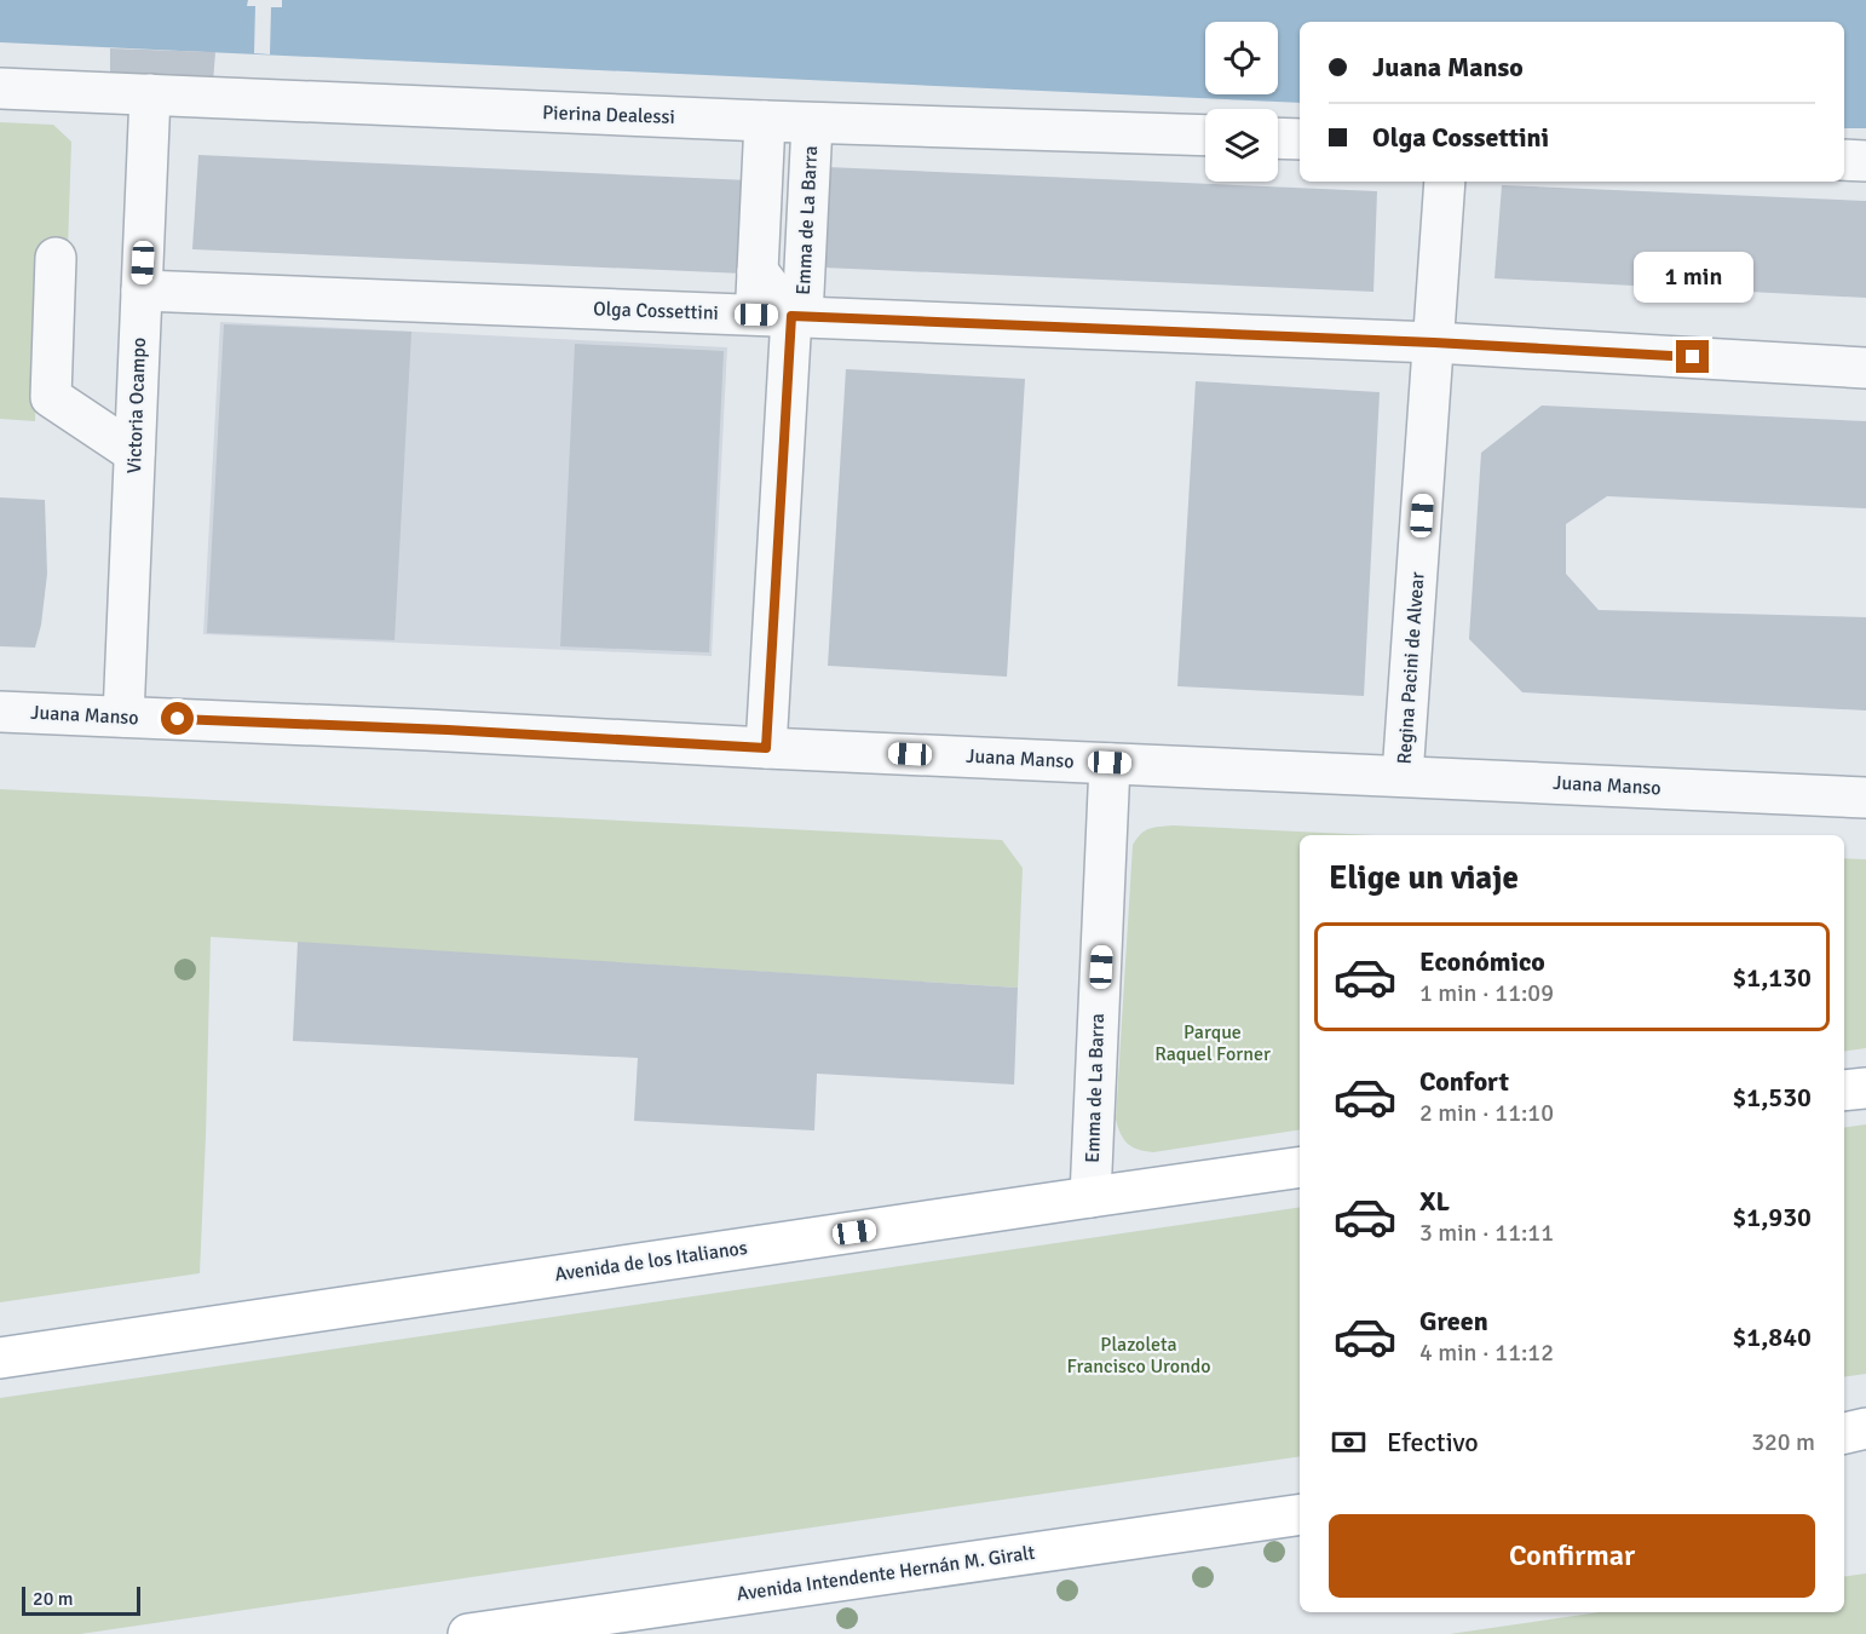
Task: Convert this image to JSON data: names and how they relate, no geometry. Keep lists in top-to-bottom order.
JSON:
{
  "streets": {
    "main road": ["Avenida de los Italianos", "Avenida Intendente Hernán M. Giralt"],
    "street": [
      "Pierina Dealessi",
      "Emma de La Barra",
      "Olga Cossettini",
      "Victoria Ocampo",
      "Regina Pacini de Alvear",
      "Juana Manso"
    ]
  },
  "crossings": [
    ["Pierina Dealessi", "Emma de La Barra"],
    ["Pierina Dealessi", "Victoria Ocampo"],
    ["Emma de La Barra", "Olga Cossettini"],
    ["Emma de La Barra", "Juana Manso"],
    ["Emma de La Barra", "Avenida de los Italianos"],
    ["Olga Cossettini", "Victoria Ocampo"],
    ["Olga Cossettini", "Regina Pacini de Alvear"],
    ["Victoria Ocampo", "Juana Manso"],
    ["Regina Pacini de Alvear", "Juana Manso"]
  ],
  "parks": ["Parque Raquel Forner", "Plazoleta Francisco Urondo"],
  "scale_bar": "20 m",
  "page": {
    "banner": ["Juana Manso", "Olga Cossettini"],
    "bubble": "1 min",
    "heading": "Elige un viaje",
    "list": [
      {
        "name": "Económico",
        "note": "1 min · 11:09",
        "value": "$1,130"
      },
      {
        "name": "Confort",
        "note": "2 min · 11:10",
        "value": "$1,530"
      },
      {
        "name": "XL",
        "note": "3 min · 11:11",
        "value": "$1,930"
      },
      {
        "name": "Green",
        "note": "4 min · 11:12",
        "value": "$1,840"
      }
    ],
    "pay": ["Efectivo", "320 m"],
    "buttons": "Confirmar",
    "scale": "20 m"
  }
}
